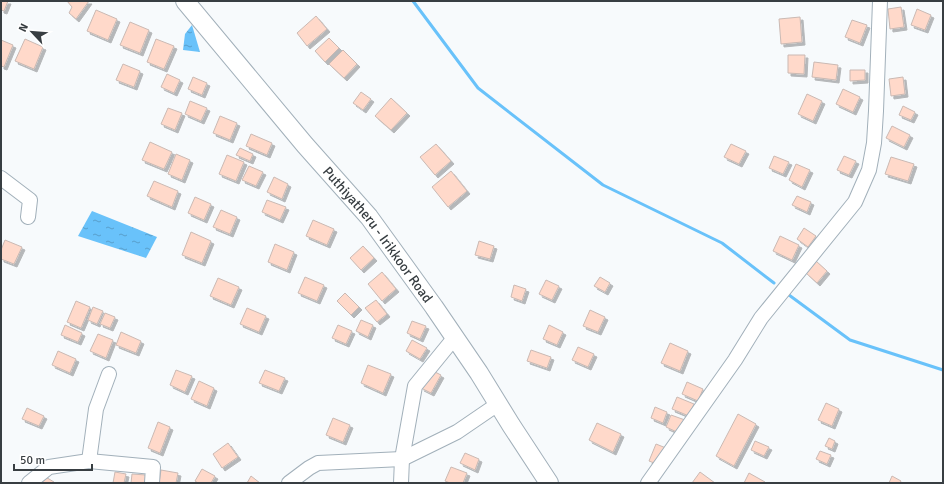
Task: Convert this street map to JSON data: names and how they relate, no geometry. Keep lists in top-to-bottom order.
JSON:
{
  "streets": {
    "main road": ["Puthiyatheru - Irikkoor Road"]
  },
  "scale_bar": "50 m",
  "north": "top left"
}
